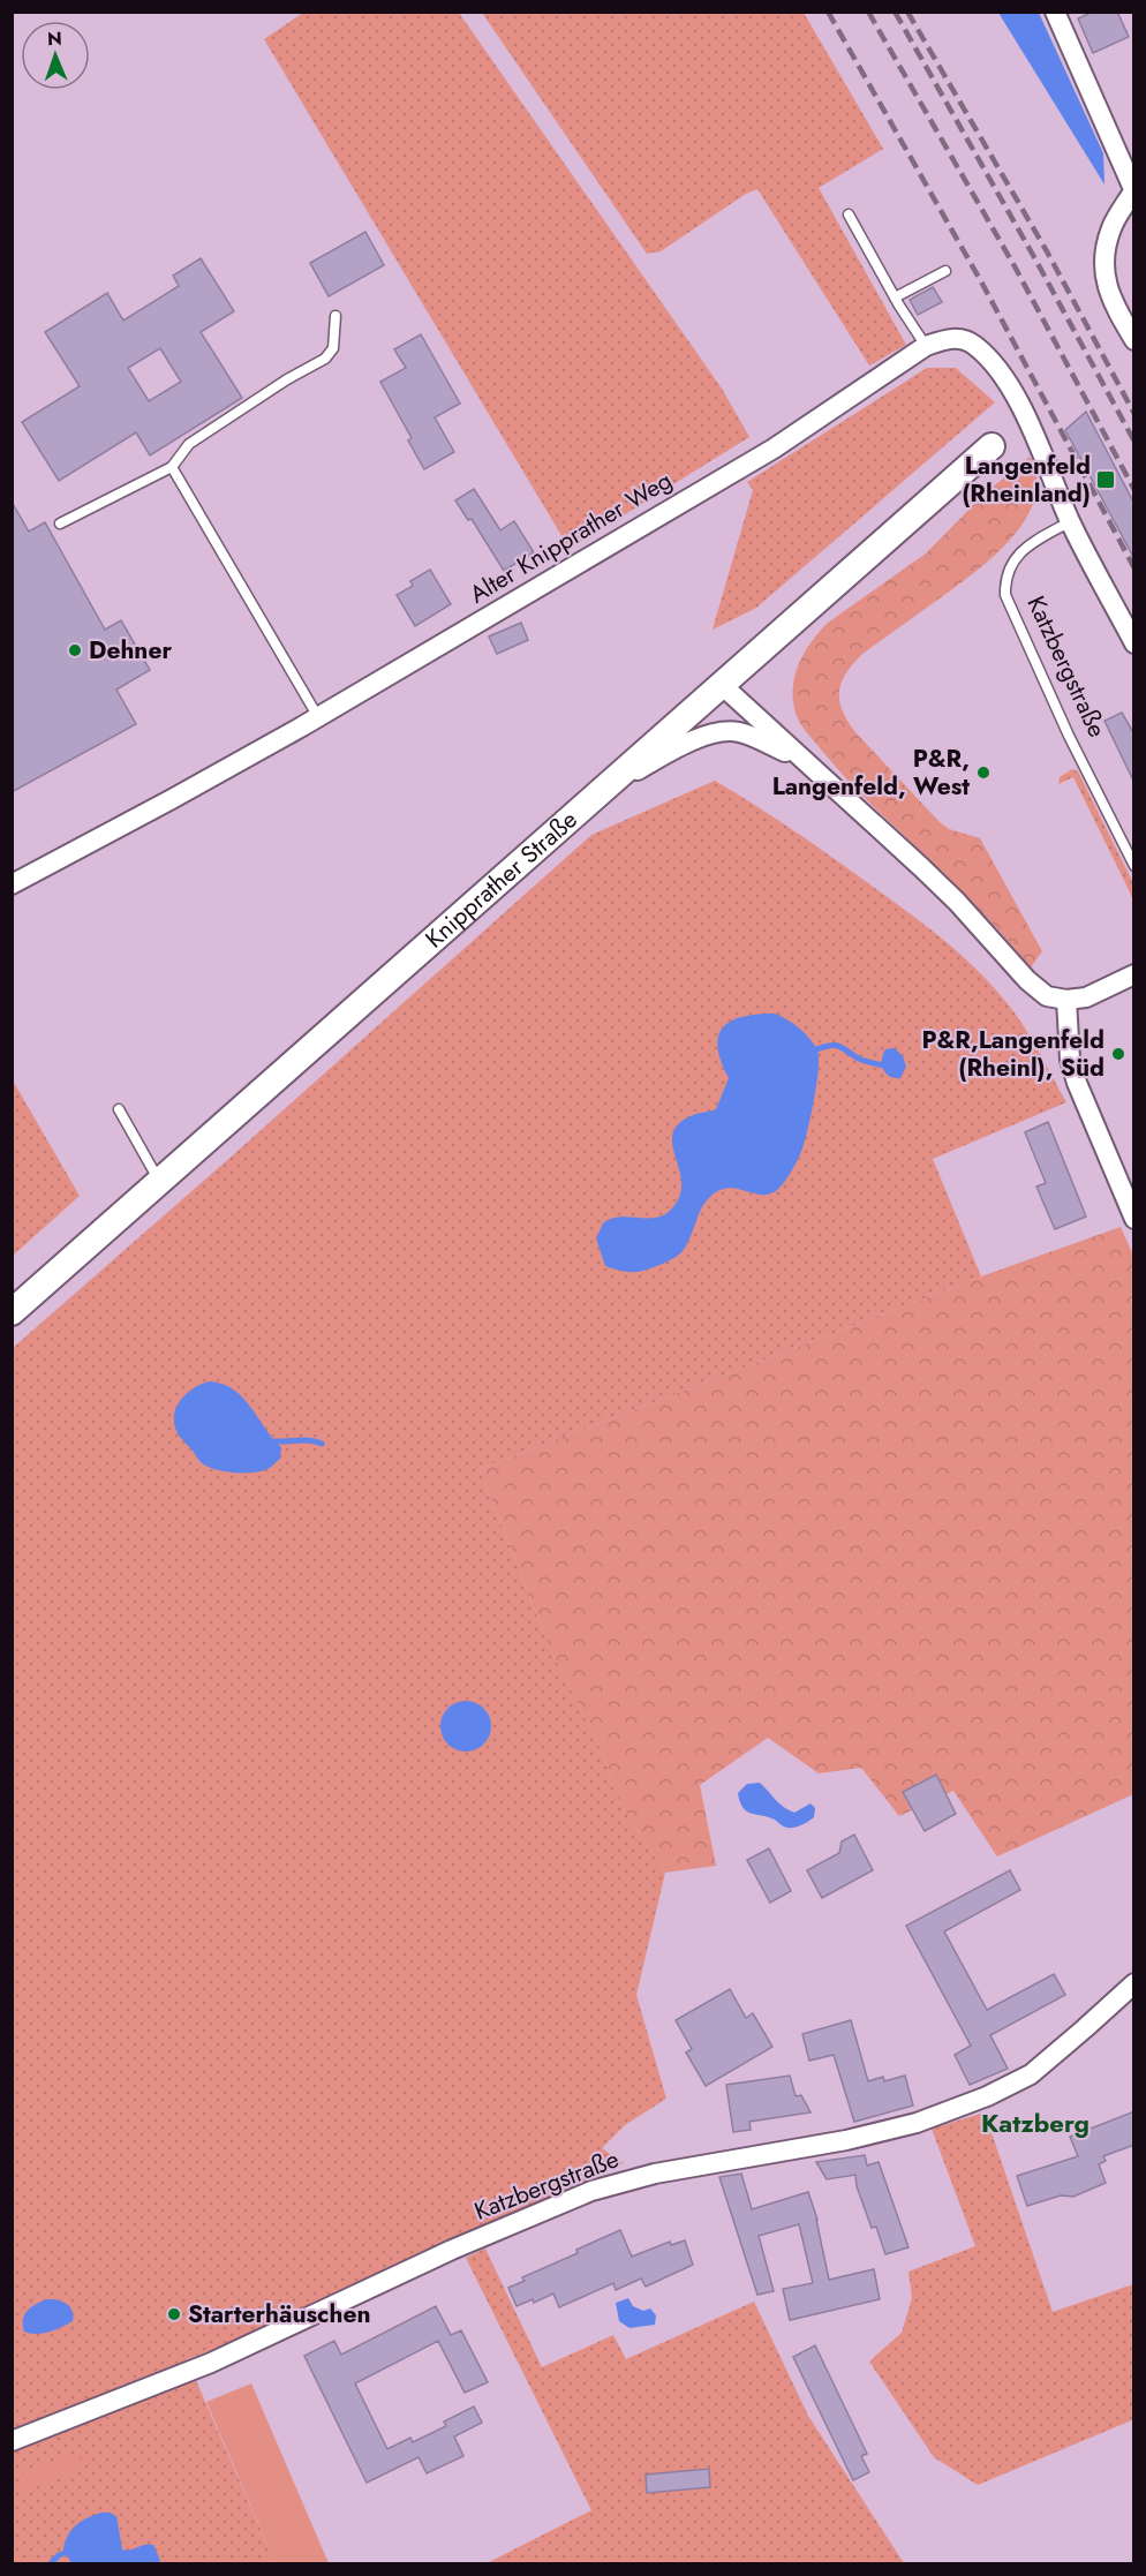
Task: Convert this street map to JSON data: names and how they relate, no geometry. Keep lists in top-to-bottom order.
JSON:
{
  "streets": {
    "main road": ["Knipprather Straße"],
    "street": ["Alter Knipprather Weg", "Katzbergstraße"]
  },
  "crossings": [
    ["Alter Knipprather Weg", "Katzbergstraße"]
  ],
  "districts": ["Katzberg"],
  "places": {
    "transit": ["Langenfeld (Rheinland)"],
    "other": [
      "Dehner",
      "P&R, Langenfeld, West",
      "P&R,Langenfeld (Rheinl), Süd",
      "Starterhäuschen"
    ]
  },
  "north": "top"
}
